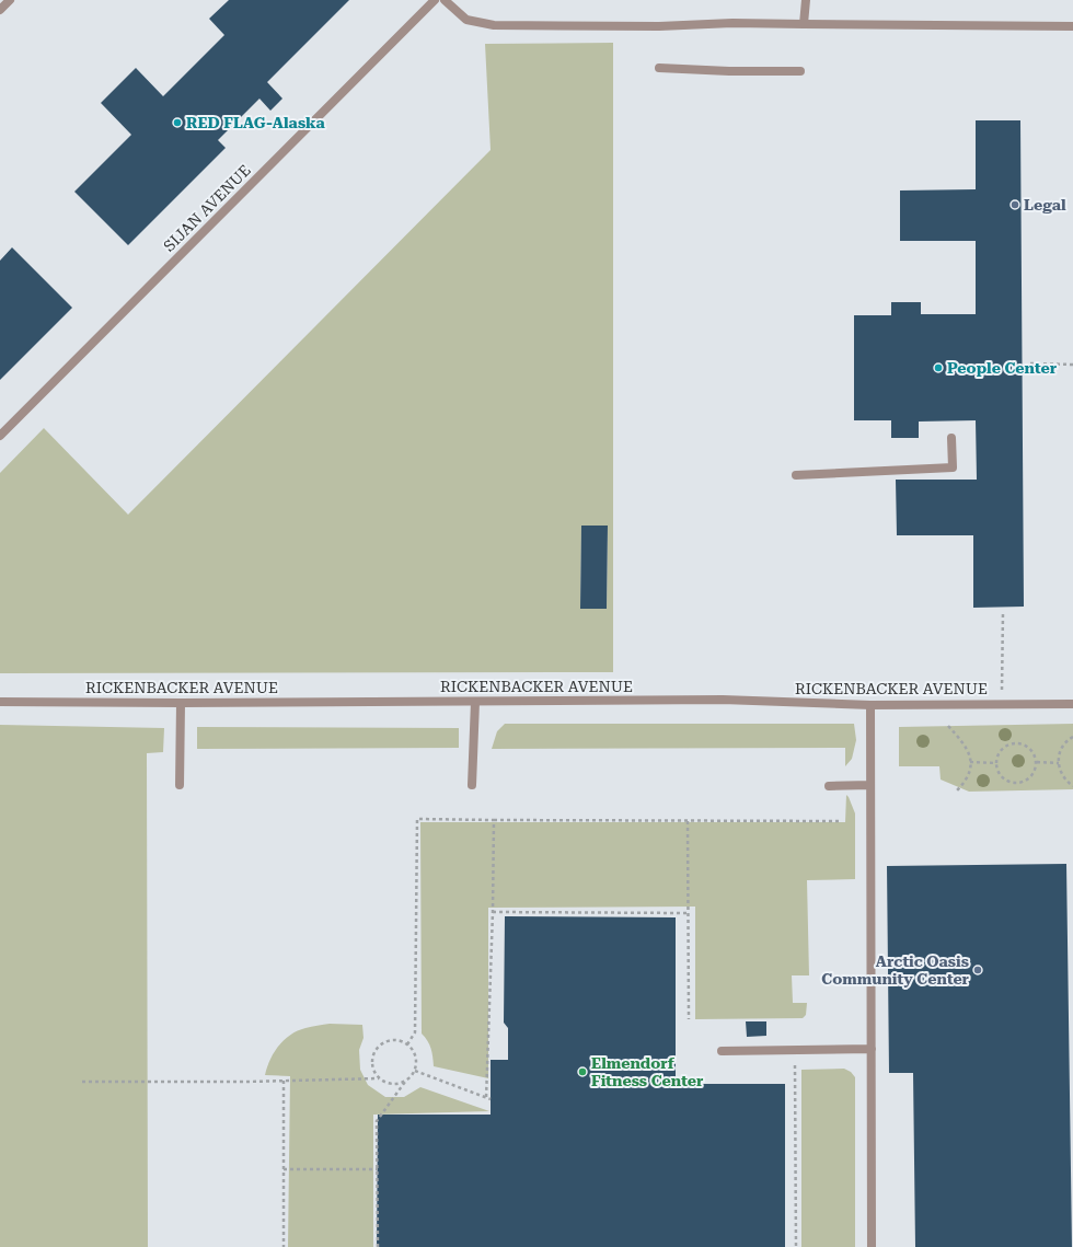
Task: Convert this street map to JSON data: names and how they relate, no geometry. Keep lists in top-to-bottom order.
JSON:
{
  "streets": {
    "street": ["SIJAN AVENUE", "RICKENBACKER AVENUE"]
  },
  "places": [
    "RED FLAG-Alaska",
    "Legal",
    "People Center",
    "Arctic Oasis Community Center",
    "Elmendorf Fitness Center"
  ]
}
